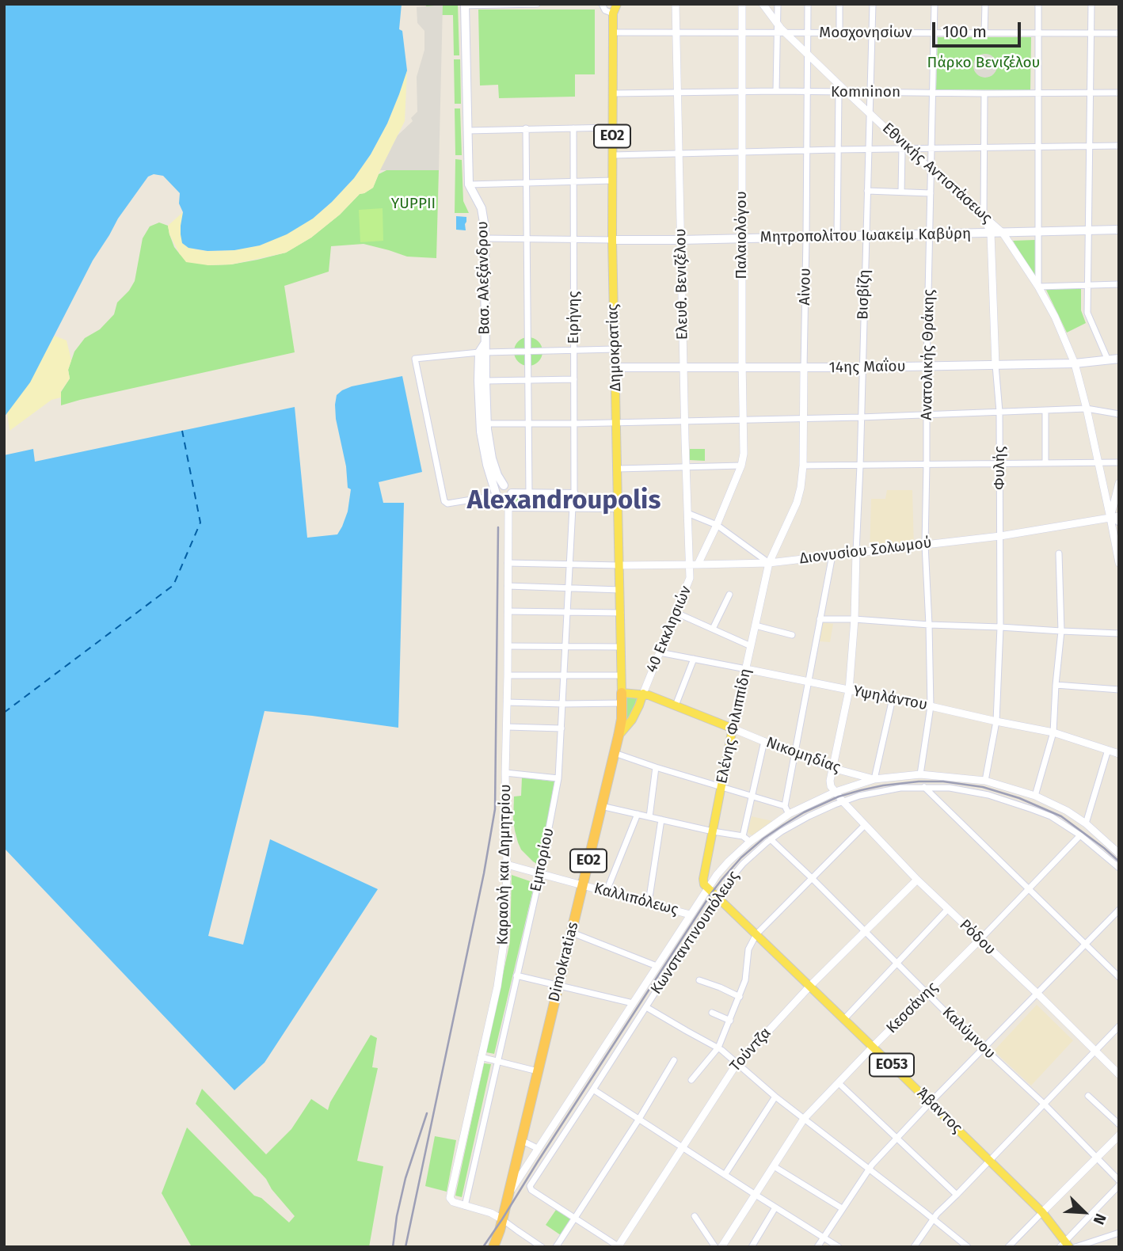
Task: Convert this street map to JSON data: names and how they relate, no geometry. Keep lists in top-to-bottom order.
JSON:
{
  "streets": {
    "highway": ["ΕΟ2", "Dimokratias"],
    "main road": [
      "Μητροπολίτου Ιωακείμ Καβύρη",
      "Βασ. Αλεξάνδρου",
      "Ειρήνης",
      "Δημοκρατίας",
      "14ης Μαΐου",
      "Ελένης Φιλιππίδη",
      "ΕΟ53",
      "Άβαντος"
    ],
    "street": [
      "Μοσχονησίων",
      "Komninon",
      "Εθνικής Αντιστάσεως",
      "Παλαιολόγου",
      "Ελευθ. Βενιζέλου",
      "Αίνου",
      "Βισβίζη",
      "Ανατολικής Θράκης",
      "Φυλής",
      "Διονυσίου Σολωμού",
      "40 Εκκλησιών",
      "Υψηλάντου",
      "Νικομηδίας",
      "Εμπορίου",
      "Καραολή και Δημητρίου",
      "Καλλιπόλεως",
      "Κωνσταντινουπόλεως",
      "Ρόδου",
      "Κεσσάνης",
      "Καλύμνου",
      "Τούντζα"
    ]
  },
  "crossings": [
    ["Μοσχονησίων", "Εθνικής Αντιστάσεως"],
    ["Μοσχονησίων", "Παλαιολόγου"],
    ["Μοσχονησίων", "Ελευθ. Βενιζέλου"],
    ["Μοσχονησίων", "Αίνου"],
    ["Μοσχονησίων", "Βισβίζη"],
    ["Μοσχονησίων", "Δημοκρατίας"],
    ["Μοσχονησίων", "Ανατολικής Θράκης"],
    ["Komninon", "Εθνικής Αντιστάσεως"],
    ["Komninon", "Παλαιολόγου"],
    ["Komninon", "Ελευθ. Βενιζέλου"],
    ["Komninon", "Αίνου"],
    ["Komninon", "Βισβίζη"],
    ["Komninon", "Δημοκρατίας"],
    ["Komninon", "Ανατολικής Θράκης"],
    ["Εθνικής Αντιστάσεως", "Μητροπολίτου Ιωακείμ Καβύρη"],
    ["Εθνικής Αντιστάσεως", "Αίνου"],
    ["Εθνικής Αντιστάσεως", "Βισβίζη"],
    ["Εθνικής Αντιστάσεως", "Ανατολικής Θράκης"],
    ["Εθνικής Αντιστάσεως", "14ης Μαΐου"],
    ["Εθνικής Αντιστάσεως", "Φυλής"],
    ["Εθνικής Αντιστάσεως", "Διονυσίου Σολωμού"],
    ["Παλαιολόγου", "Μητροπολίτου Ιωακείμ Καβύρη"],
    ["Παλαιολόγου", "14ης Μαΐου"],
    ["Παλαιολόγου", "40 Εκκλησιών"],
    ["Μητροπολίτου Ιωακείμ Καβύρη", "Ελευθ. Βενιζέλου"],
    ["Μητροπολίτου Ιωακείμ Καβύρη", "Αίνου"],
    ["Μητροπολίτου Ιωακείμ Καβύρη", "Βισβίζη"],
    ["Μητροπολίτου Ιωακείμ Καβύρη", "Δημοκρατίας"],
    ["Μητροπολίτου Ιωακείμ Καβύρη", "Ανατολικής Θράκης"],
    ["Μητροπολίτου Ιωακείμ Καβύρη", "Φυλής"],
    ["Βασ. Αλεξάνδρου", "Καραολή και Δημητρίου"],
    ["Ελευθ. Βενιζέλου", "14ης Μαΐου"],
    ["Ελευθ. Βενιζέλου", "Διονυσίου Σολωμού"],
    ["Ελευθ. Βενιζέλου", "40 Εκκλησιών"],
    ["Αίνου", "14ης Μαΐου"],
    ["Αίνου", "Διονυσίου Σολωμού"],
    ["Αίνου", "Ελένης Φιλιππίδη"],
    ["Βισβίζη", "14ης Μαΐου"],
    ["Βισβίζη", "Διονυσίου Σολωμού"],
    ["Ειρήνης", "Εμπορίου"],
    ["Δημοκρατίας", "14ης Μαΐου"],
    ["Δημοκρατίας", "Διονυσίου Σολωμού"],
    ["Δημοκρατίας", "Dimokratias"],
    ["Ανατολικής Θράκης", "14ης Μαΐου"],
    ["Ανατολικής Θράκης", "Διονυσίου Σολωμού"],
    ["Ανατολικής Θράκης", "Υψηλάντου"],
    ["Ανατολικής Θράκης", "Κωνσταντινουπόλεως"],
    ["14ης Μαΐου", "Φυλής"],
    ["Φυλής", "Διονυσίου Σολωμού"],
    ["Φυλής", "Υψηλάντου"],
    ["Φυλής", "Κωνσταντινουπόλεως"],
    ["Διονυσίου Σολωμού", "40 Εκκλησιών"],
    ["Διονυσίου Σολωμού", "Ελένης Φιλιππίδη"],
    ["40 Εκκλησιών", "Υψηλάντου"],
    ["Υψηλάντου", "Ελένης Φιλιππίδη"],
    ["Ελένης Φιλιππίδη", "Νικομηδίας"],
    ["Ελένης Φιλιππίδη", "Άβαντος"],
    ["Νικομηδίας", "Κωνσταντινουπόλεως"],
    ["Εμπορίου", "Καραολή και Δημητρίου"],
    ["Εμπορίου", "Καλλιπόλεως"],
    ["Καραολή και Δημητρίου", "Καλλιπόλεως"],
    ["Καλλιπόλεως", "Dimokratias"],
    ["Κωνσταντινουπόλεως", "Ρόδου"],
    ["Κωνσταντινουπόλεως", "Κεσσάνης"],
    ["Κωνσταντινουπόλεως", "Καλύμνου"],
    ["Κωνσταντινουπόλεως", "Άβαντος"],
    ["Ρόδου", "Κεσσάνης"],
    ["Ρόδου", "Τούντζα"],
    ["Κεσσάνης", "Καλύμνου"],
    ["Κεσσάνης", "Άβαντος"],
    ["Καλύμνου", "Τούντζα"],
    ["Τούντζα", "Άβαντος"]
  ],
  "districts": ["Alexandroupolis"],
  "parks": ["Πάρκο Βενιζέλου", "YUPPII"],
  "scale_bar": "100 m",
  "north": "bottom right"
}
